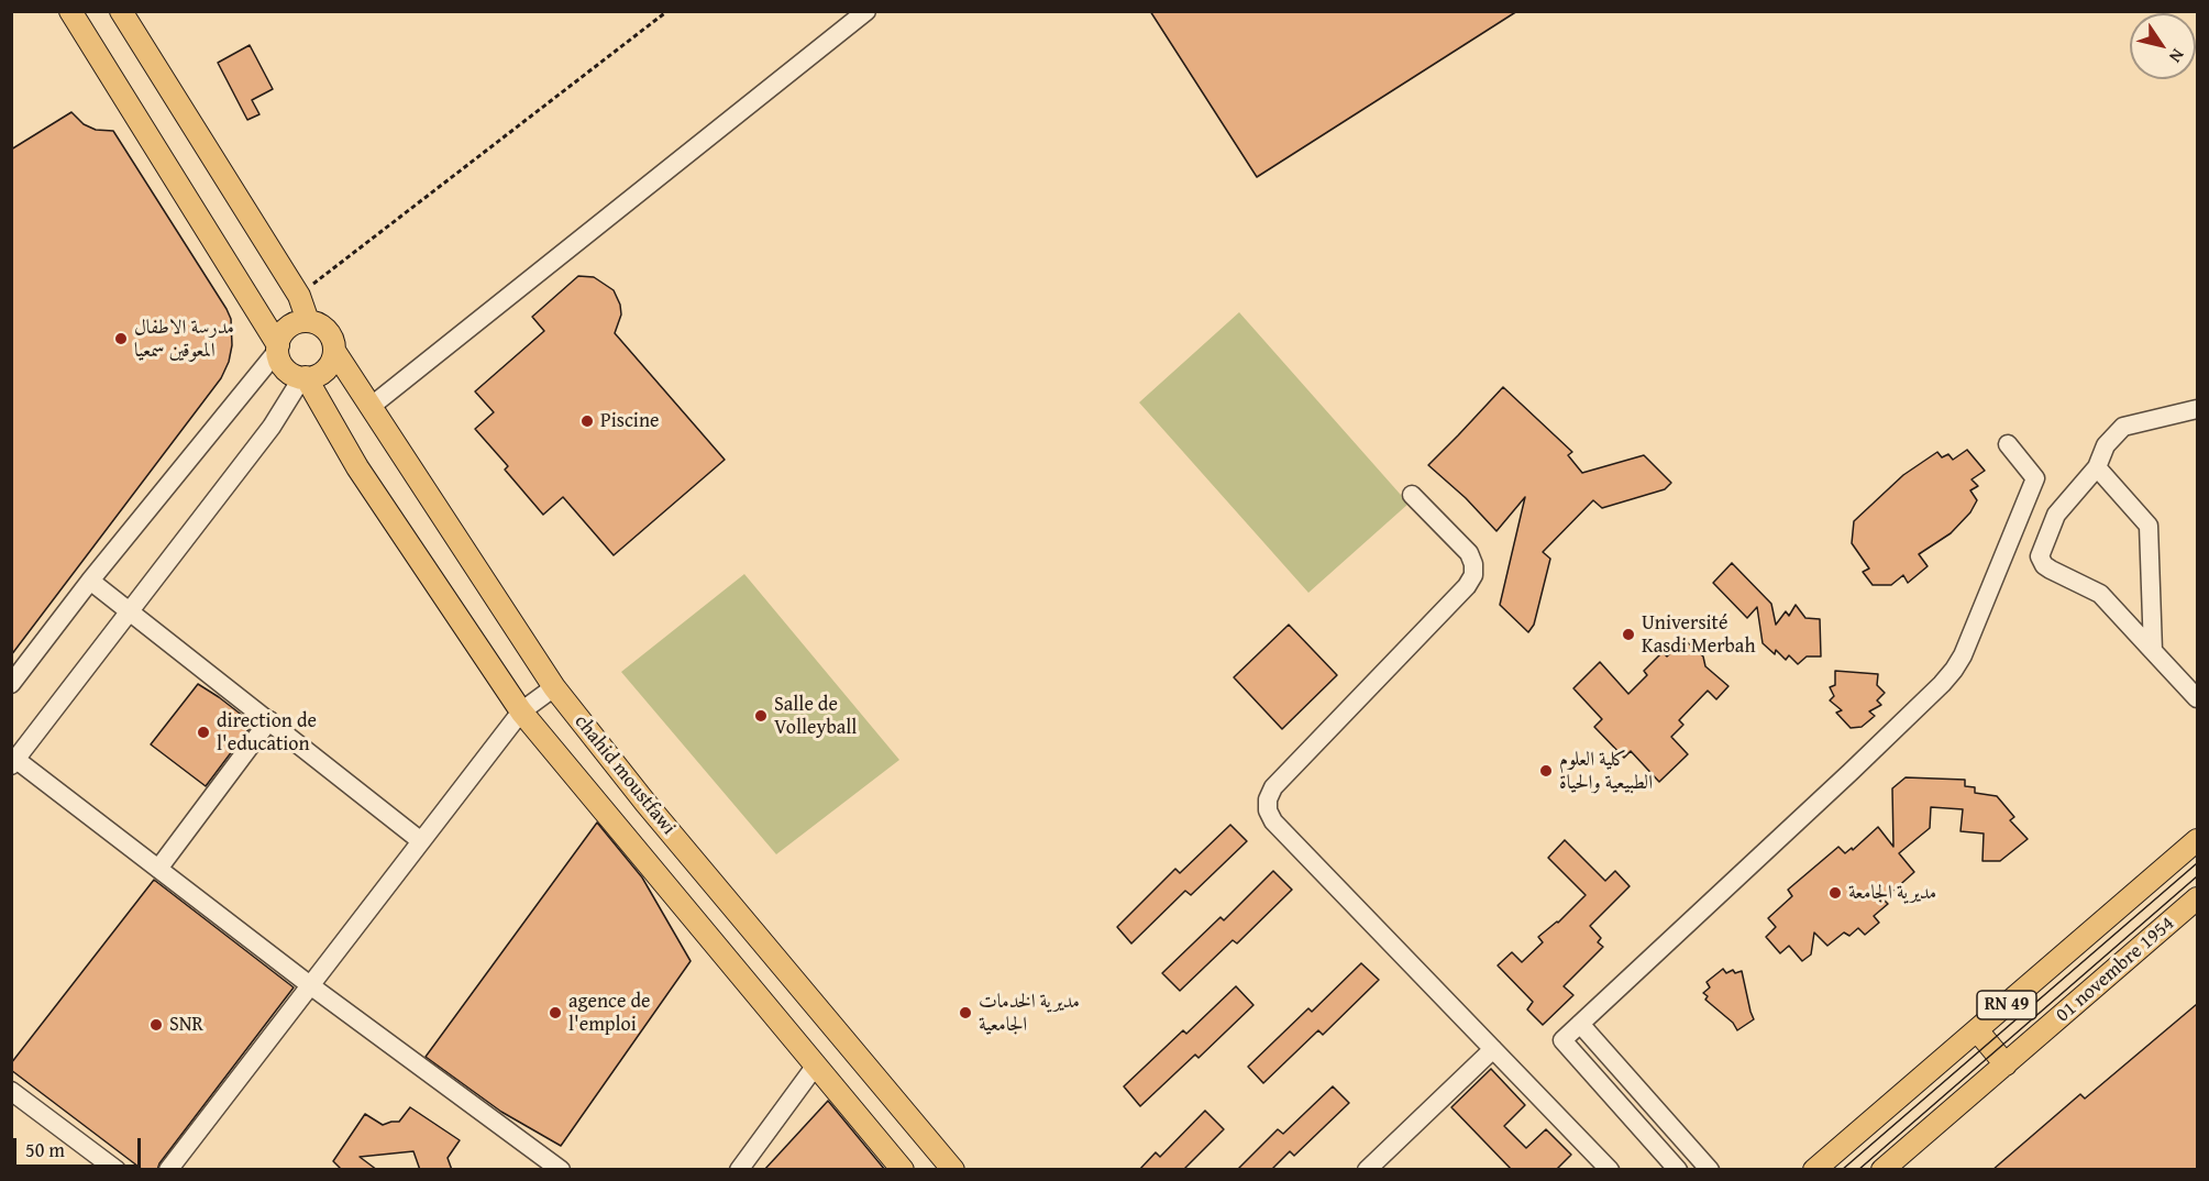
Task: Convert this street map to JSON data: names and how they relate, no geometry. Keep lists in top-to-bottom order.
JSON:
{
  "streets": {
    "main road": ["chahid moustfawi", "01 novembre 1954", "RN 49"]
  },
  "places": [
    "مدرسة الاطفال المعوقين سمعيا",
    "Piscine",
    "Université Kasdi Merbah",
    "Salle de Volleyball",
    "direction de l'education",
    "كلية العلوم الطبيعية والحياة",
    "مديرية الجامعة",
    "agence de l'emploi",
    "مديرية الخدمات الجامعية",
    "SNR"
  ],
  "scale_bar": "50 m",
  "north": "bottom right"
}
